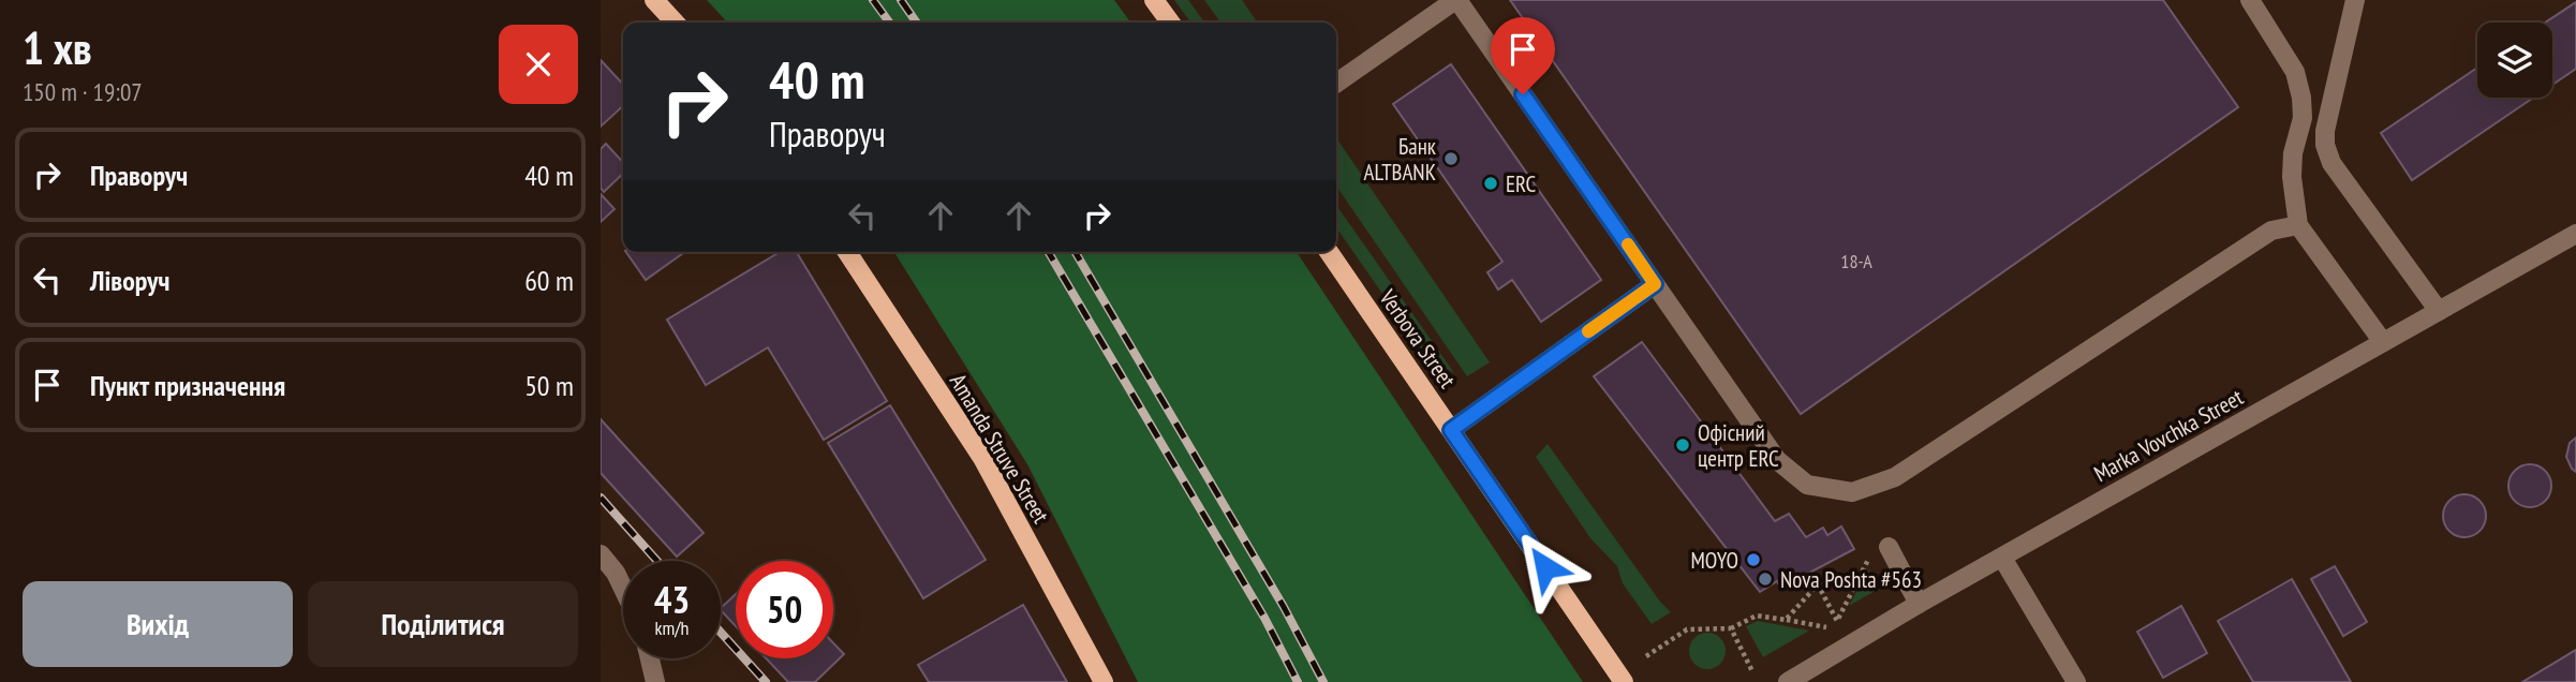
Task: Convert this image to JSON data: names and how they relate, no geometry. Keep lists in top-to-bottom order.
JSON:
{
  "streets": {
    "main road": ["Verbova Street", "Amanda Struve Street"],
    "street": ["Marka Vovchka Street"]
  },
  "places": [
    "Банк ALTBANK",
    "ERC",
    "Офісний центр ERC",
    "MOYO",
    "Nova Poshta #563"
  ],
  "house_numbers": ["18-А"],
  "page": {
    "heading": ["1 хв", "150 m · 19:07"],
    "turn": ["40 m", "Праворуч"],
    "list": [
      {
        "name": "Праворуч",
        "value": "40 m"
      },
      {
        "name": "Ліворуч",
        "value": "60 m"
      },
      {
        "name": "Пункт призначення",
        "value": "50 m"
      }
    ],
    "speed": "43 km/h",
    "limit": "50",
    "buttons": ["Вихід", "Поділитися"]
  }
}
